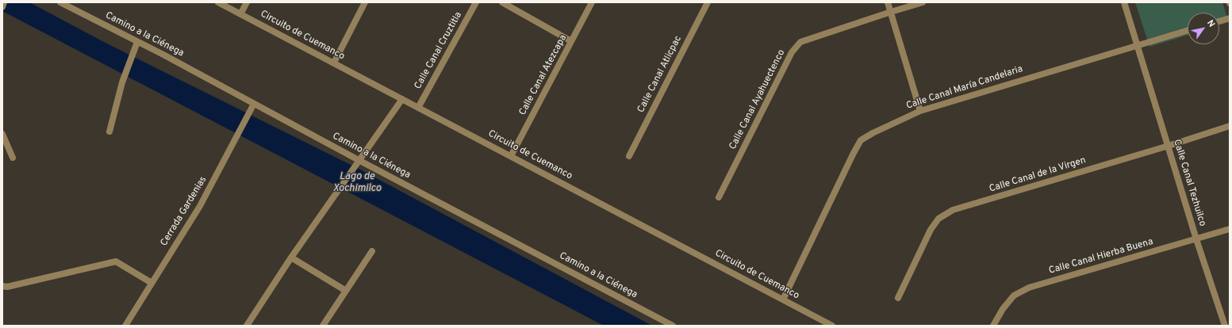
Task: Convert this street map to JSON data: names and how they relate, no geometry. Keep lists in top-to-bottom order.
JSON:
{
  "streets": {
    "street": [
      "Camino a la Ciénega",
      "Circuito de Cuemanco",
      "Calle Canal Cruztitla",
      "Calle Canal Atlicpac",
      "Calle Canal Atezcapa",
      "Calle Canal María Candelaria",
      "Calle Canal Ayahuectenco",
      "Calle Canal de la Virgen",
      "Calle Canal Tezhuilco",
      "Cerrada Gardenias",
      "Calle Canal Hierba Buena"
    ]
  },
  "crossings": [
    ["Camino a la Ciénega", "Cerrada Gardenias"],
    ["Circuito de Cuemanco", "Calle Canal Cruztitla"],
    ["Circuito de Cuemanco", "Calle Canal Atezcapa"],
    ["Circuito de Cuemanco", "Calle Canal María Candelaria"],
    ["Calle Canal María Candelaria", "Calle Canal Tezhuilco"],
    ["Calle Canal de la Virgen", "Calle Canal Tezhuilco"],
    ["Calle Canal Tezhuilco", "Calle Canal Hierba Buena"]
  ],
  "water": ["Lago de Xochimilco"],
  "north": "top right"
}
